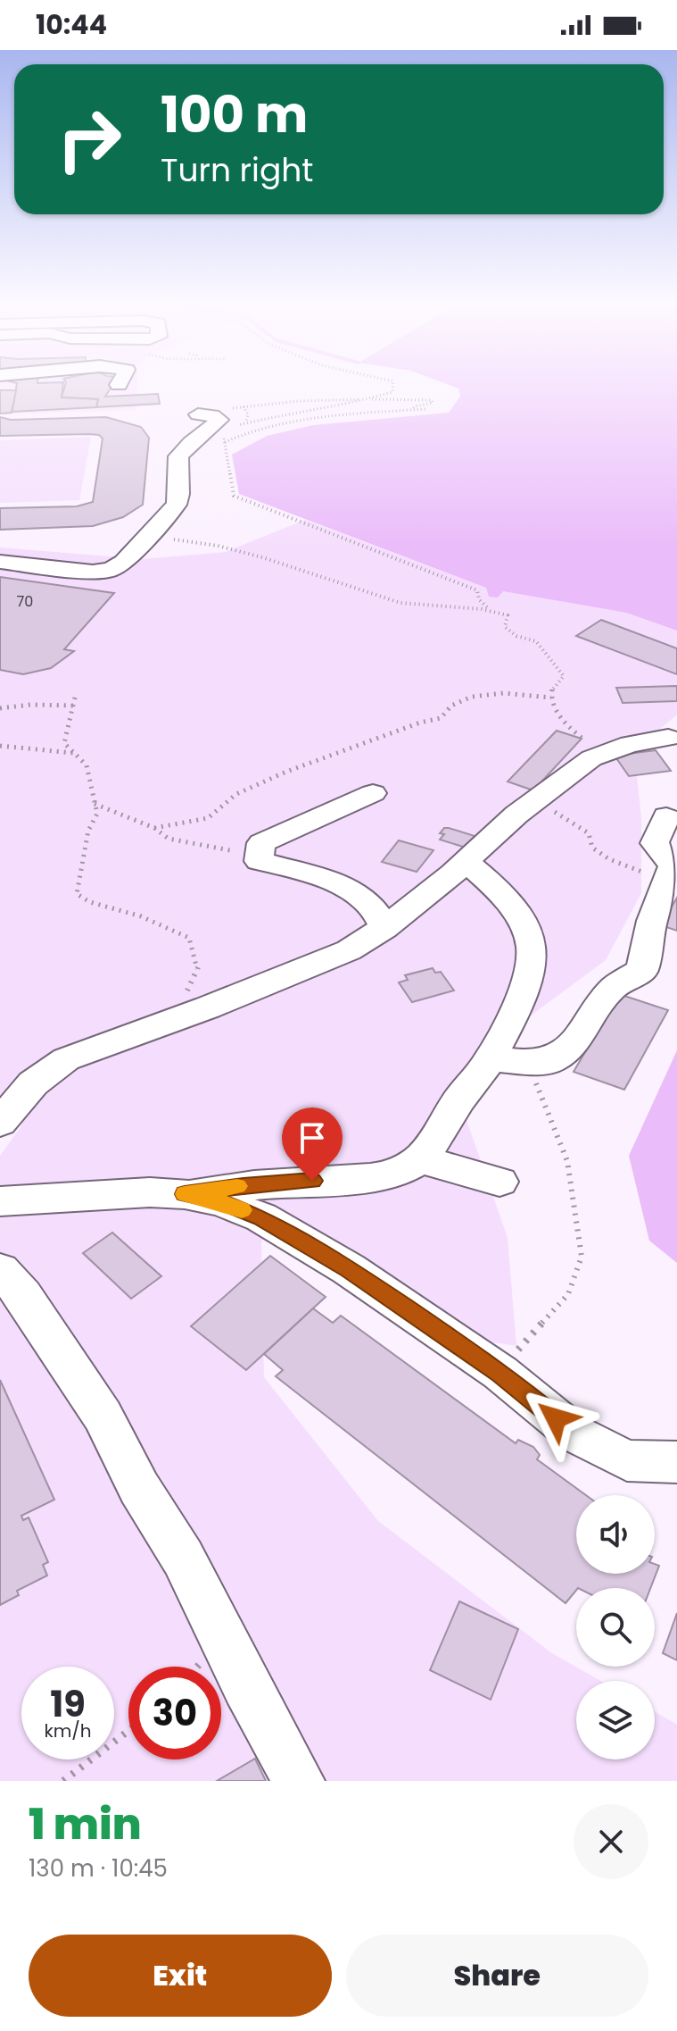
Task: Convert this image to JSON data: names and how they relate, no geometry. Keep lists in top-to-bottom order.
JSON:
{
  "house_numbers": ["70"],
  "page": {
    "status": "10:44",
    "turn": ["100 m", "Turn right"],
    "speed": "19 km/h",
    "limit": "30",
    "heading": ["1 min", "130 m · 10:45"],
    "buttons": ["Exit", "Share"]
  }
}
